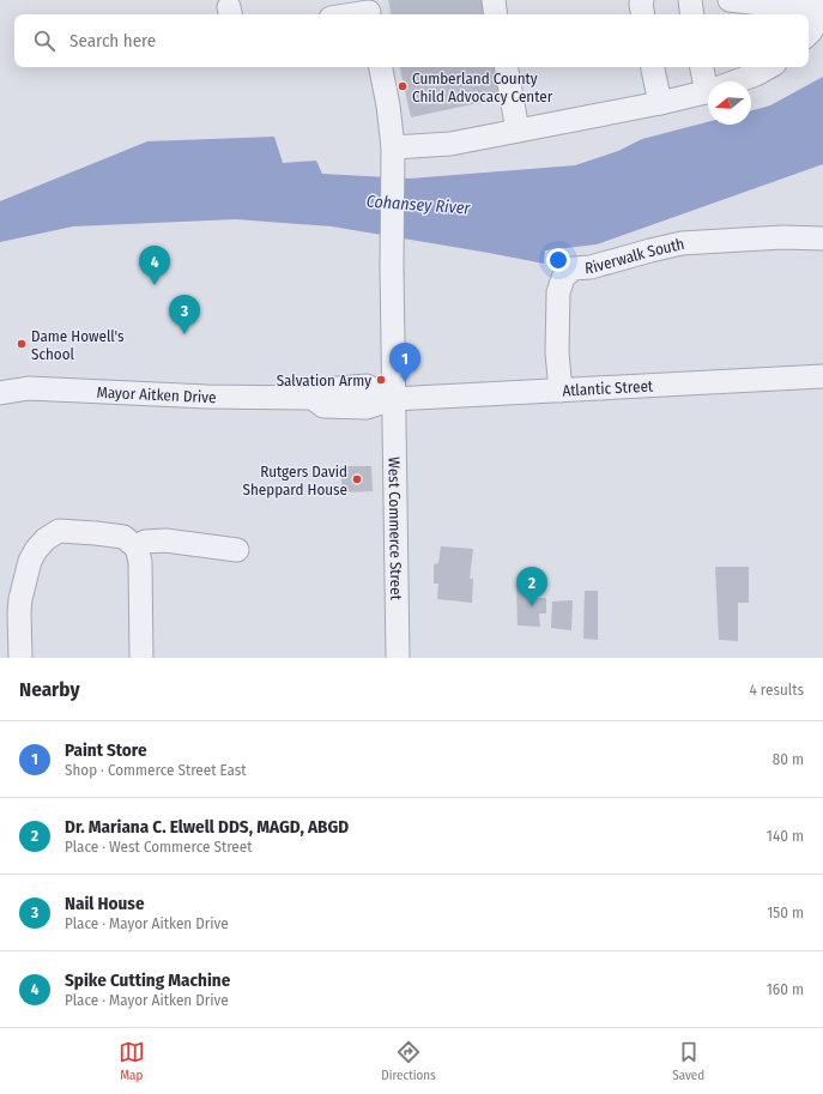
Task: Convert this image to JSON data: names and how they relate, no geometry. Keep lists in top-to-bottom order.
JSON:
{
  "streets": {
    "street": [
      "Riverwalk South",
      "Atlantic Street",
      "Mayor Aitken Drive",
      "West Commerce Street"
    ]
  },
  "crossings": [
    ["Riverwalk South", "Atlantic Street"],
    ["Atlantic Street", "Mayor Aitken Drive"],
    ["Atlantic Street", "West Commerce Street"],
    ["Mayor Aitken Drive", "West Commerce Street"]
  ],
  "water": ["Cohansey River"],
  "places": [
    "Cumberland County Child Advocacy Center",
    "Dame Howell's School",
    "Salvation Army",
    "Rutgers David Sheppard House"
  ],
  "north": "left",
  "page": {
    "search": "Search here",
    "pins": [
      "4",
      "3",
      "1",
      "2"
    ],
    "heading": ["Nearby", "4 results"],
    "list": [
      {
        "mark": "1",
        "name": "Paint Store",
        "note": "Shop · Commerce Street East",
        "value": "80 m"
      },
      {
        "mark": "2",
        "name": "Dr. Mariana C. Elwell DDS, MAGD, ABGD",
        "note": "Place · West Commerce Street",
        "value": "140 m"
      },
      {
        "mark": "3",
        "name": "Nail House",
        "note": "Place · Mayor Aitken Drive",
        "value": "150 m"
      },
      {
        "mark": "4",
        "name": "Spike Cutting Machine",
        "note": "Place · Mayor Aitken Drive",
        "value": "160 m"
      }
    ],
    "nav": ["Map", "Directions", "Saved"]
  }
}
